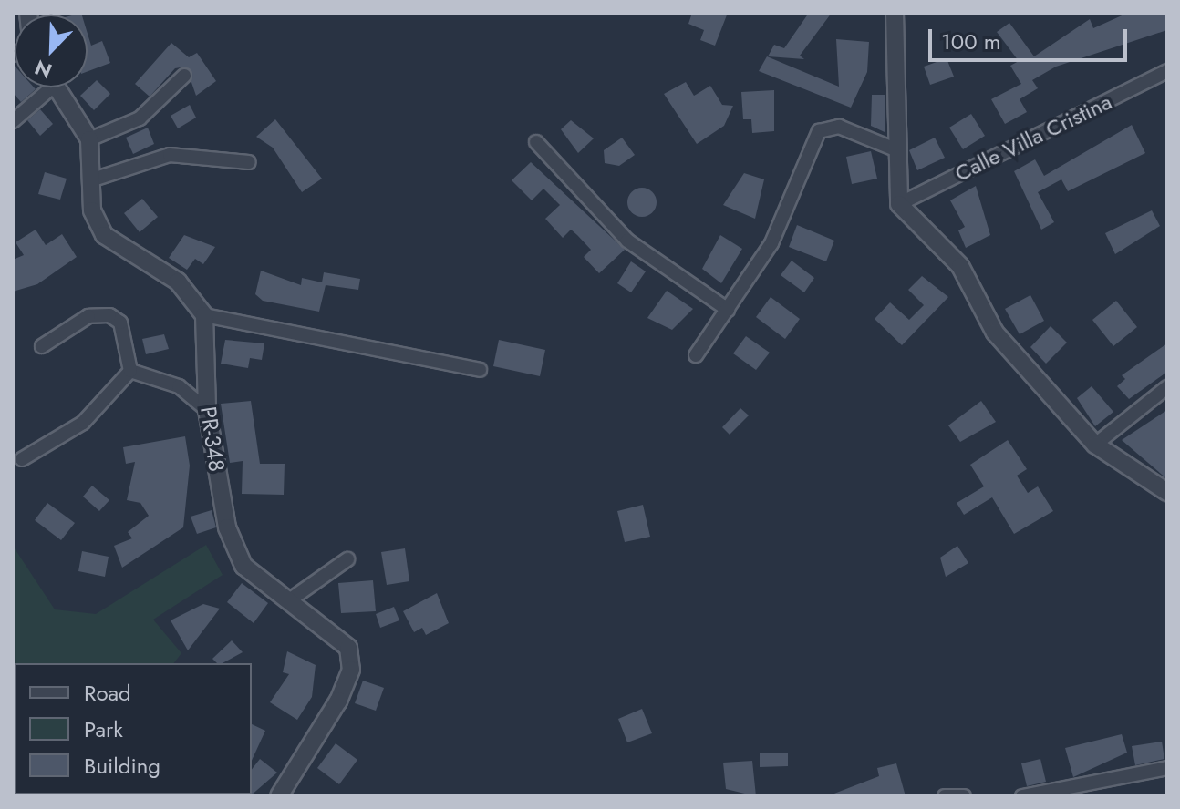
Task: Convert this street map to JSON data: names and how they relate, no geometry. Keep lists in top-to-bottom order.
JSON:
{
  "streets": {
    "street": ["Calle Villa Cristina", "PR-348"]
  },
  "legend": ["Road", "Park", "Building"],
  "scale_bar": "100 m",
  "north": "bottom left"
}
